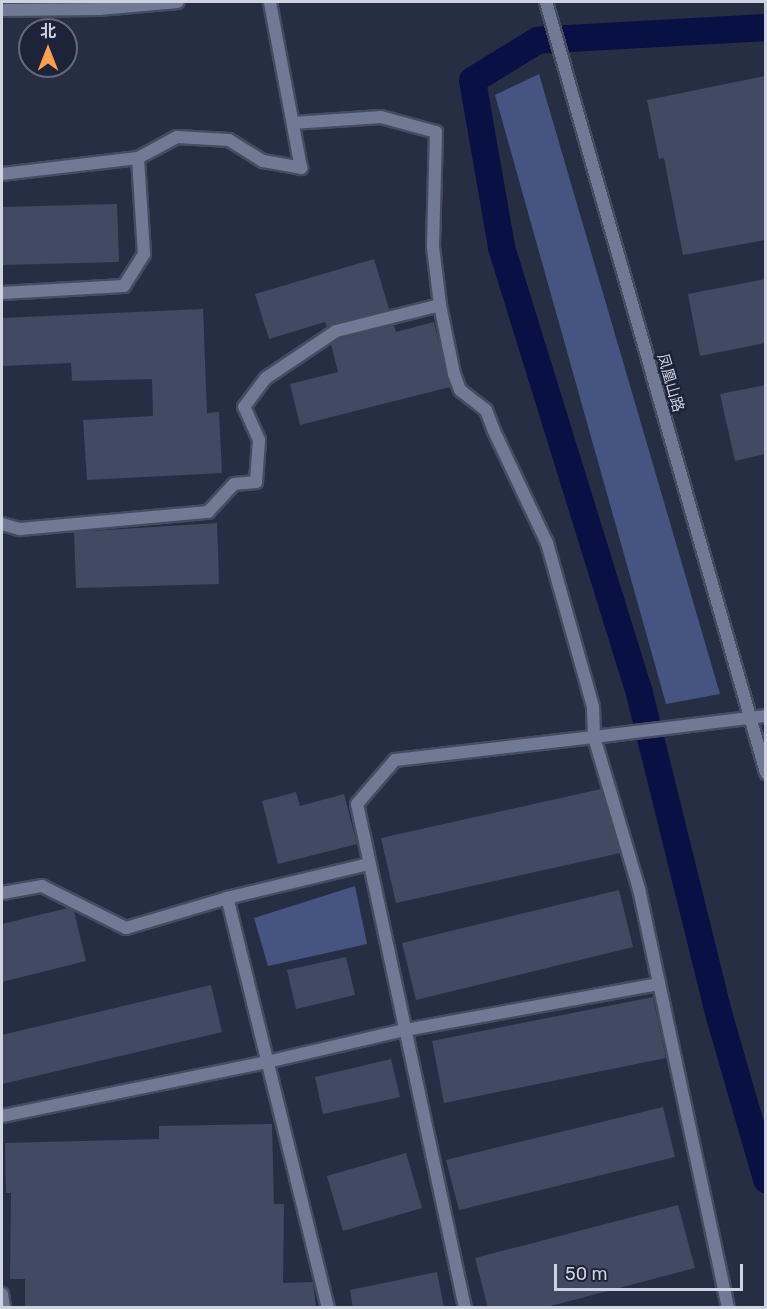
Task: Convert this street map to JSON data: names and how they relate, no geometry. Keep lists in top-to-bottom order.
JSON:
{
  "streets": {
    "street": ["凤凰山路"]
  },
  "scale_bar": "50 m",
  "north": "top"
}
